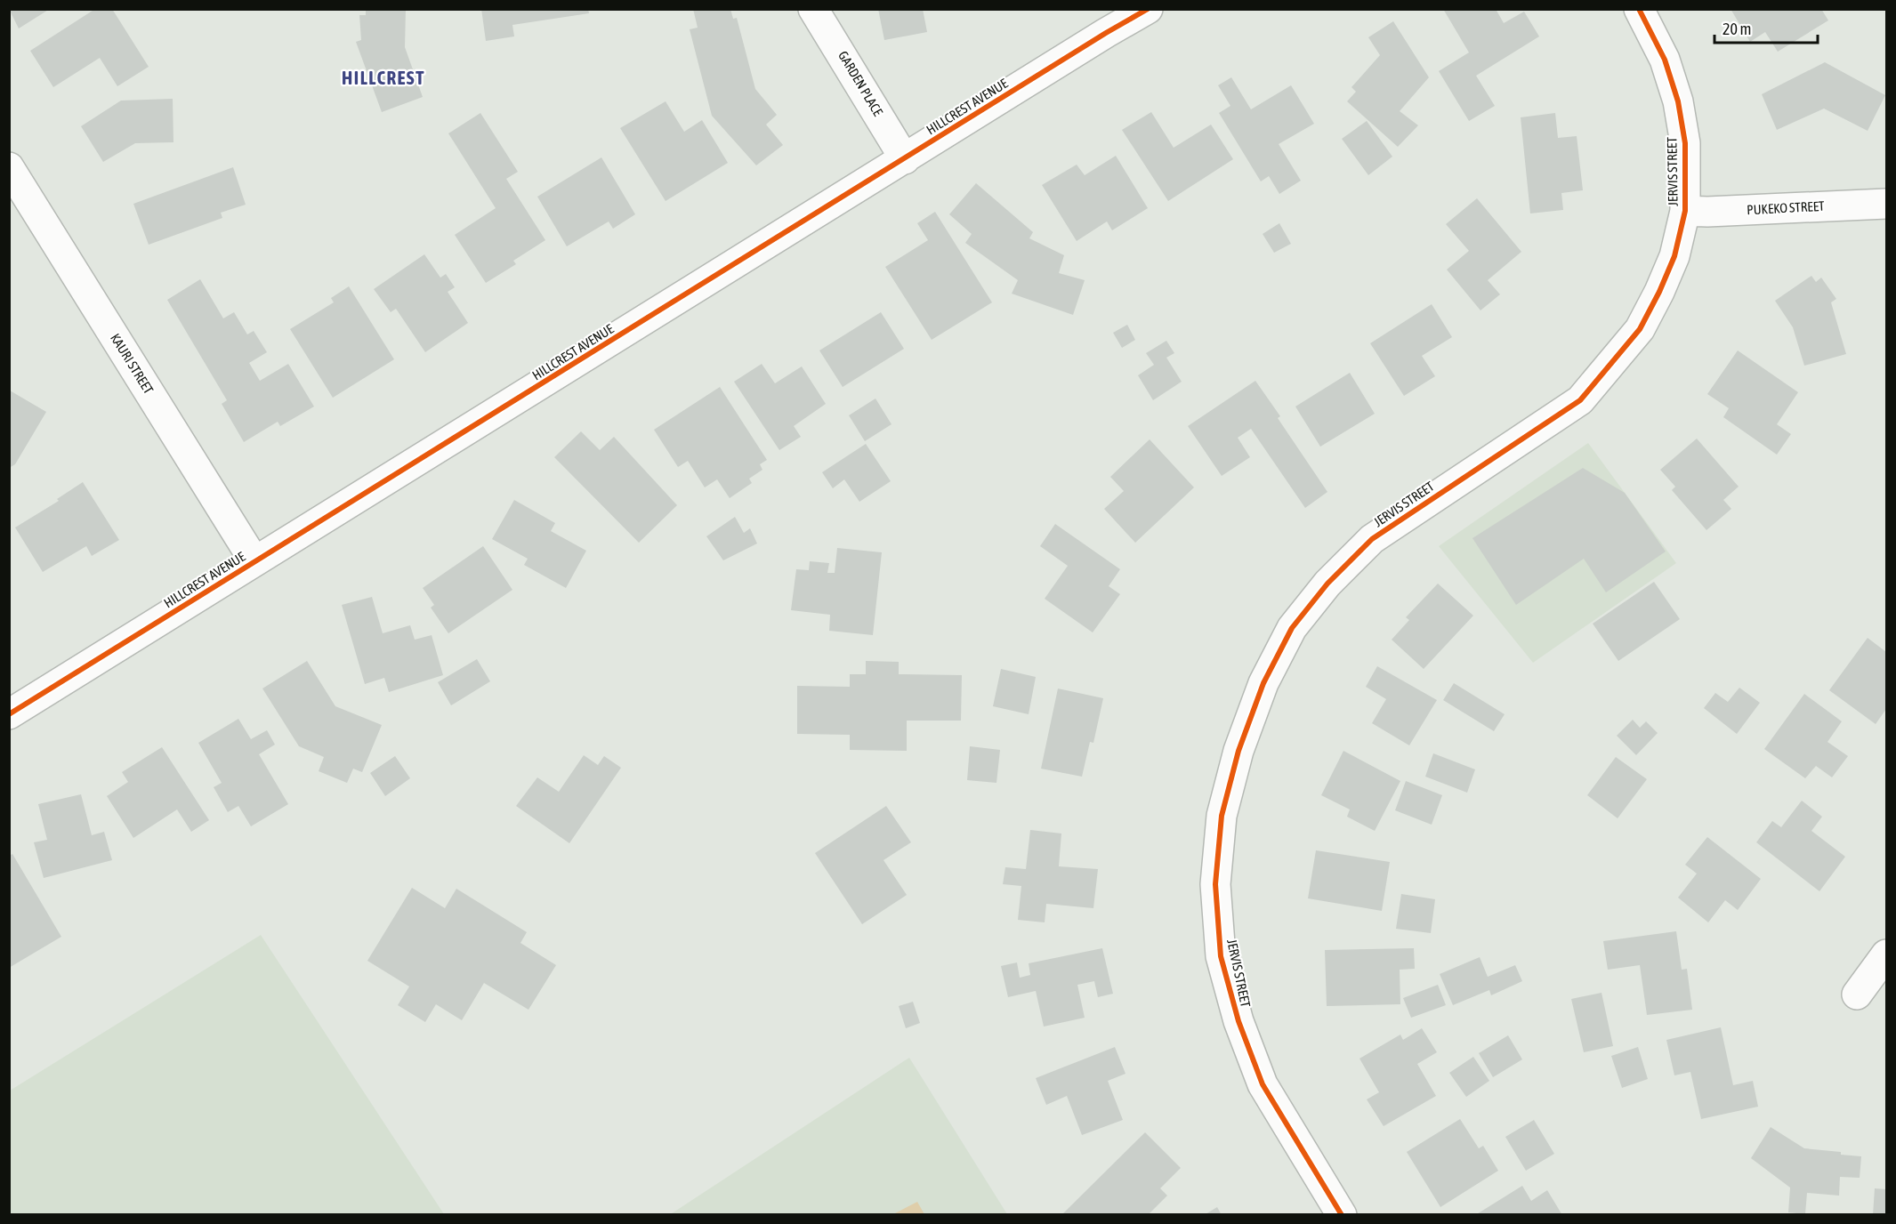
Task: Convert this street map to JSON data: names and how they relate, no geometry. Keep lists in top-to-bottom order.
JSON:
{
  "streets": {
    "street": [
      "GARDEN PLACE",
      "HILLCREST AVENUE",
      "JERVIS STREET",
      "PUKEKO STREET",
      "KAURI STREET"
    ]
  },
  "crossings": [
    ["GARDEN PLACE", "HILLCREST AVENUE"],
    ["HILLCREST AVENUE", "KAURI STREET"],
    ["JERVIS STREET", "PUKEKO STREET"]
  ],
  "districts": ["HILLCREST"],
  "scale_bar": "20 m"
}
